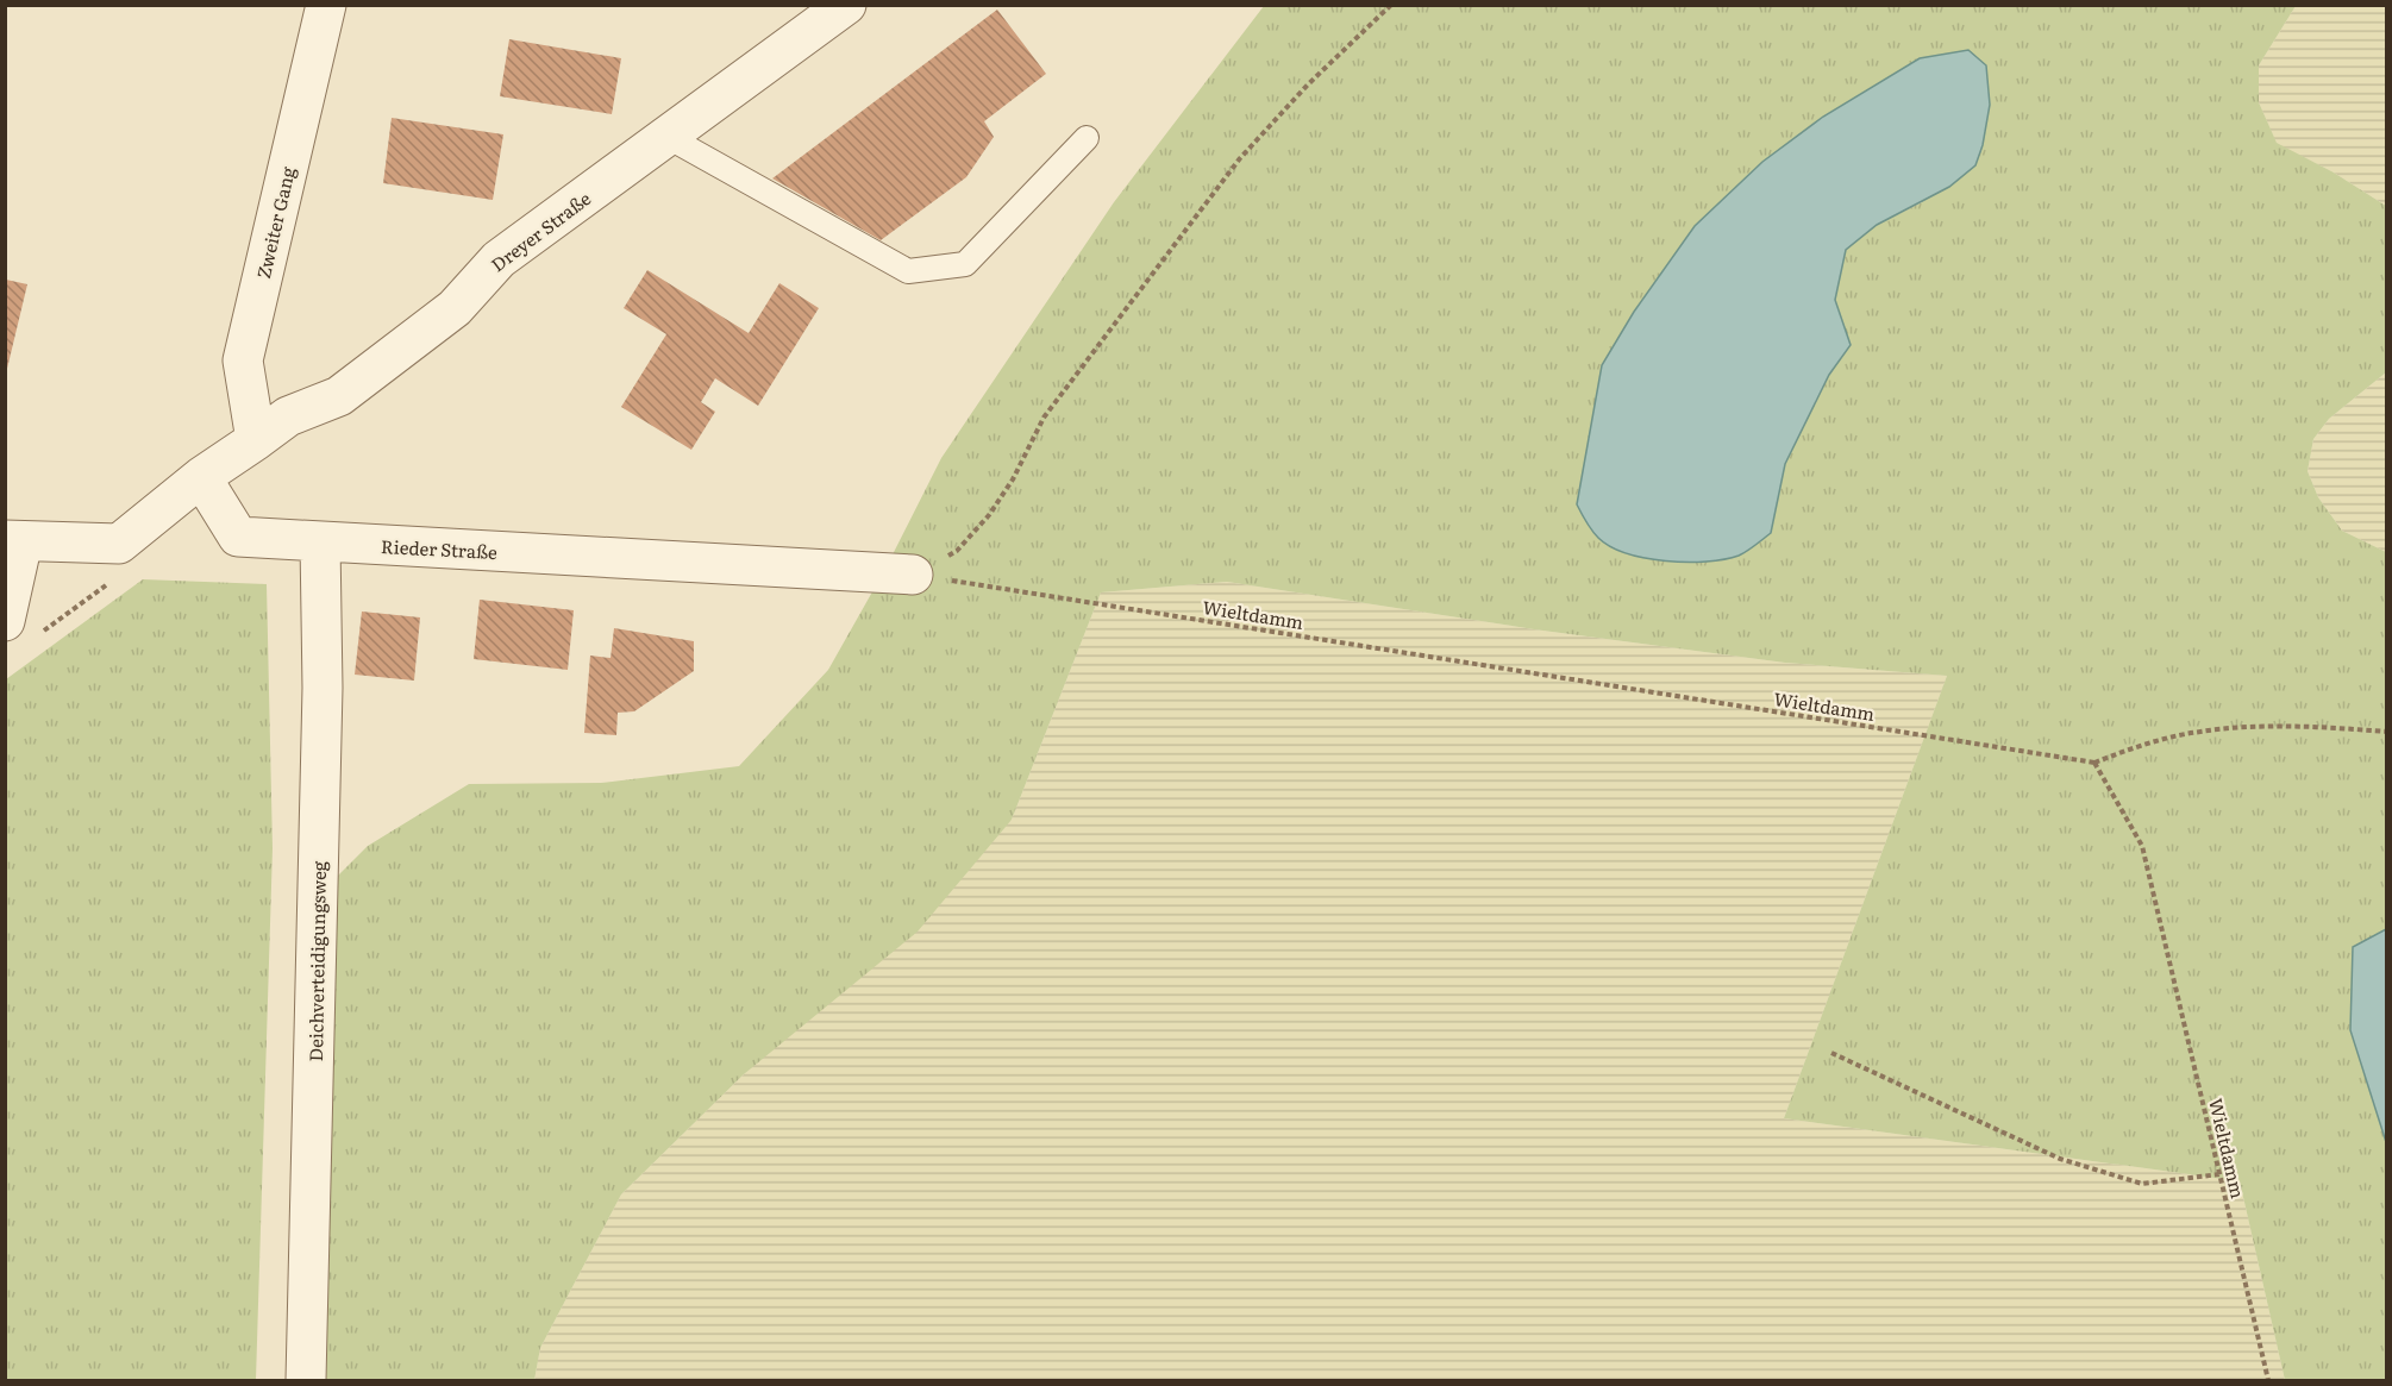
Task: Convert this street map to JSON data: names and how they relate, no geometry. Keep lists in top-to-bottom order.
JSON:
{
  "streets": {
    "street": [
      "Zweiter Gang",
      "Dreyer Straße",
      "Rieder Straße",
      "Deichverteidigungsweg"
    ],
    "path": ["Wieltdamm"]
  },
  "crossings": [
    ["Zweiter Gang", "Dreyer Straße"],
    ["Dreyer Straße", "Rieder Straße"],
    ["Rieder Straße", "Wieltdamm"],
    ["Rieder Straße", "Deichverteidigungsweg"]
  ]
}
